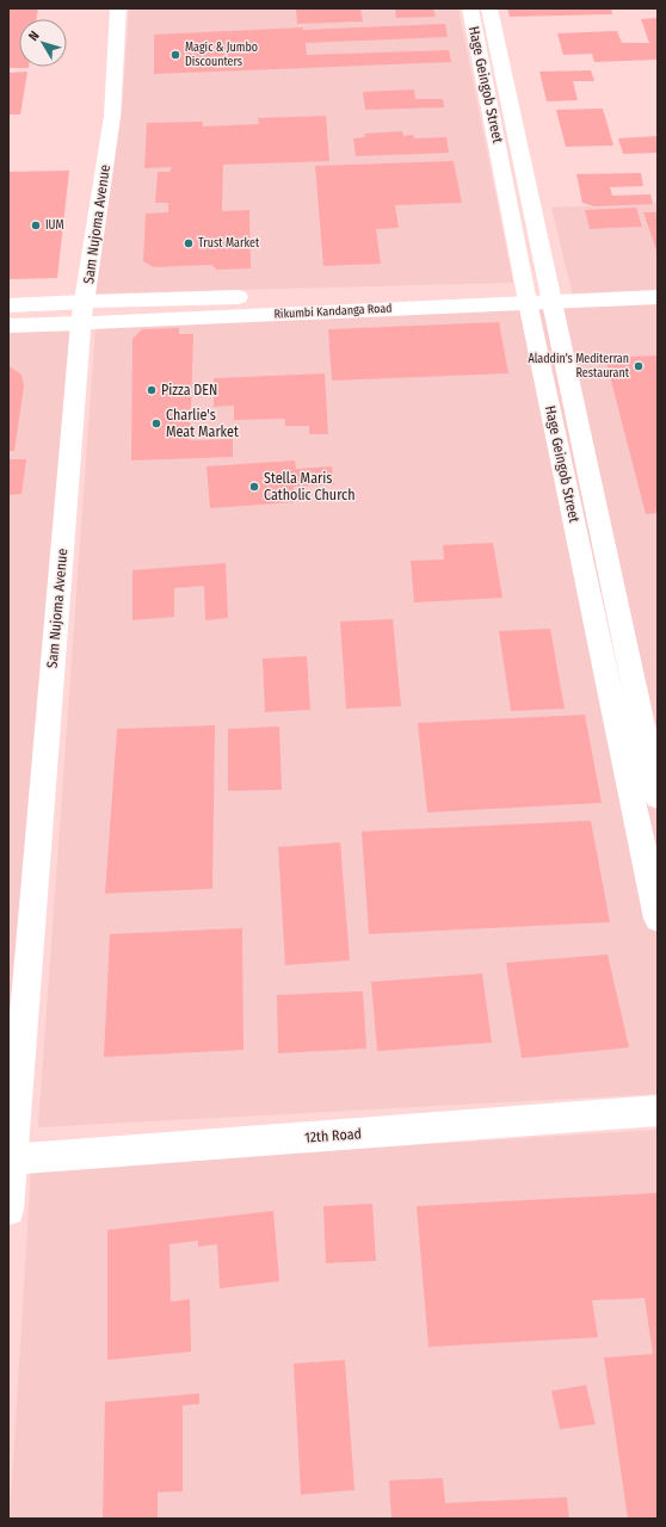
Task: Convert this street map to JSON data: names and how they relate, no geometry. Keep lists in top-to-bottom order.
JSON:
{
  "streets": {
    "street": [
      "Hage Geingob Street",
      "Sam Nujoma Avenue",
      "Rikumbi Kandanga Road",
      "12th Road"
    ]
  },
  "crossings": [
    ["Hage Geingob Street", "Rikumbi Kandanga Road"],
    ["Sam Nujoma Avenue", "Rikumbi Kandanga Road"],
    ["Sam Nujoma Avenue", "12th Road"]
  ],
  "places": [
    "Magic & Jumbo Discounters",
    "IUM",
    "Trust Market",
    "Aladdin's Mediterran Restaurant",
    "Pizza DEN",
    "Charlie's Meat Market",
    "Stella Maris Catholic Church"
  ],
  "north": "top left"
}
